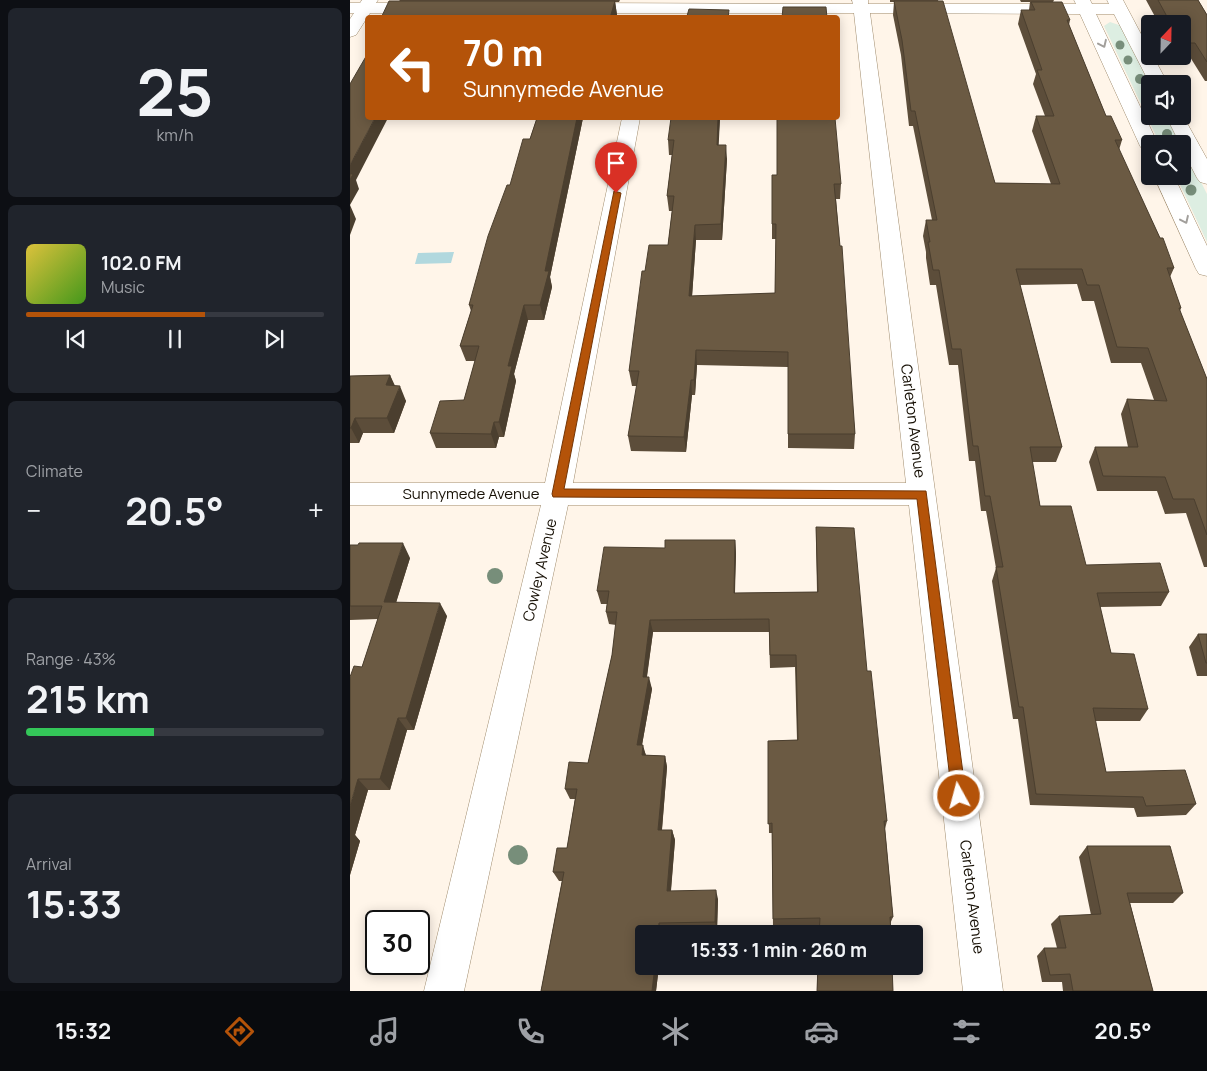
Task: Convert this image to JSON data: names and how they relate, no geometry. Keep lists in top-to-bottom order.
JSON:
{
  "streets": {
    "street": ["Carleton Avenue", "Sunnymede Avenue", "Cowley Avenue"]
  },
  "crossings": [
    ["Carleton Avenue", "Sunnymede Avenue"],
    ["Sunnymede Avenue", "Cowley Avenue"]
  ],
  "north": "top",
  "page": {
    "tile": [
      ["25", "km/h"],
      "Climate",
      ["Range · 43%", "215 km"],
      ["Arrival", "15:33"]
    ],
    "turn": ["70 m", "Sunnymede Avenue"],
    "song": ["102.0 FM", "Music"],
    "heat": ["−", "20.5°", "+"],
    "limit": "30",
    "trip": "15:33 · 1 min · 260 m",
    "tabs": ["15:32", "20.5°"]
  }
}
